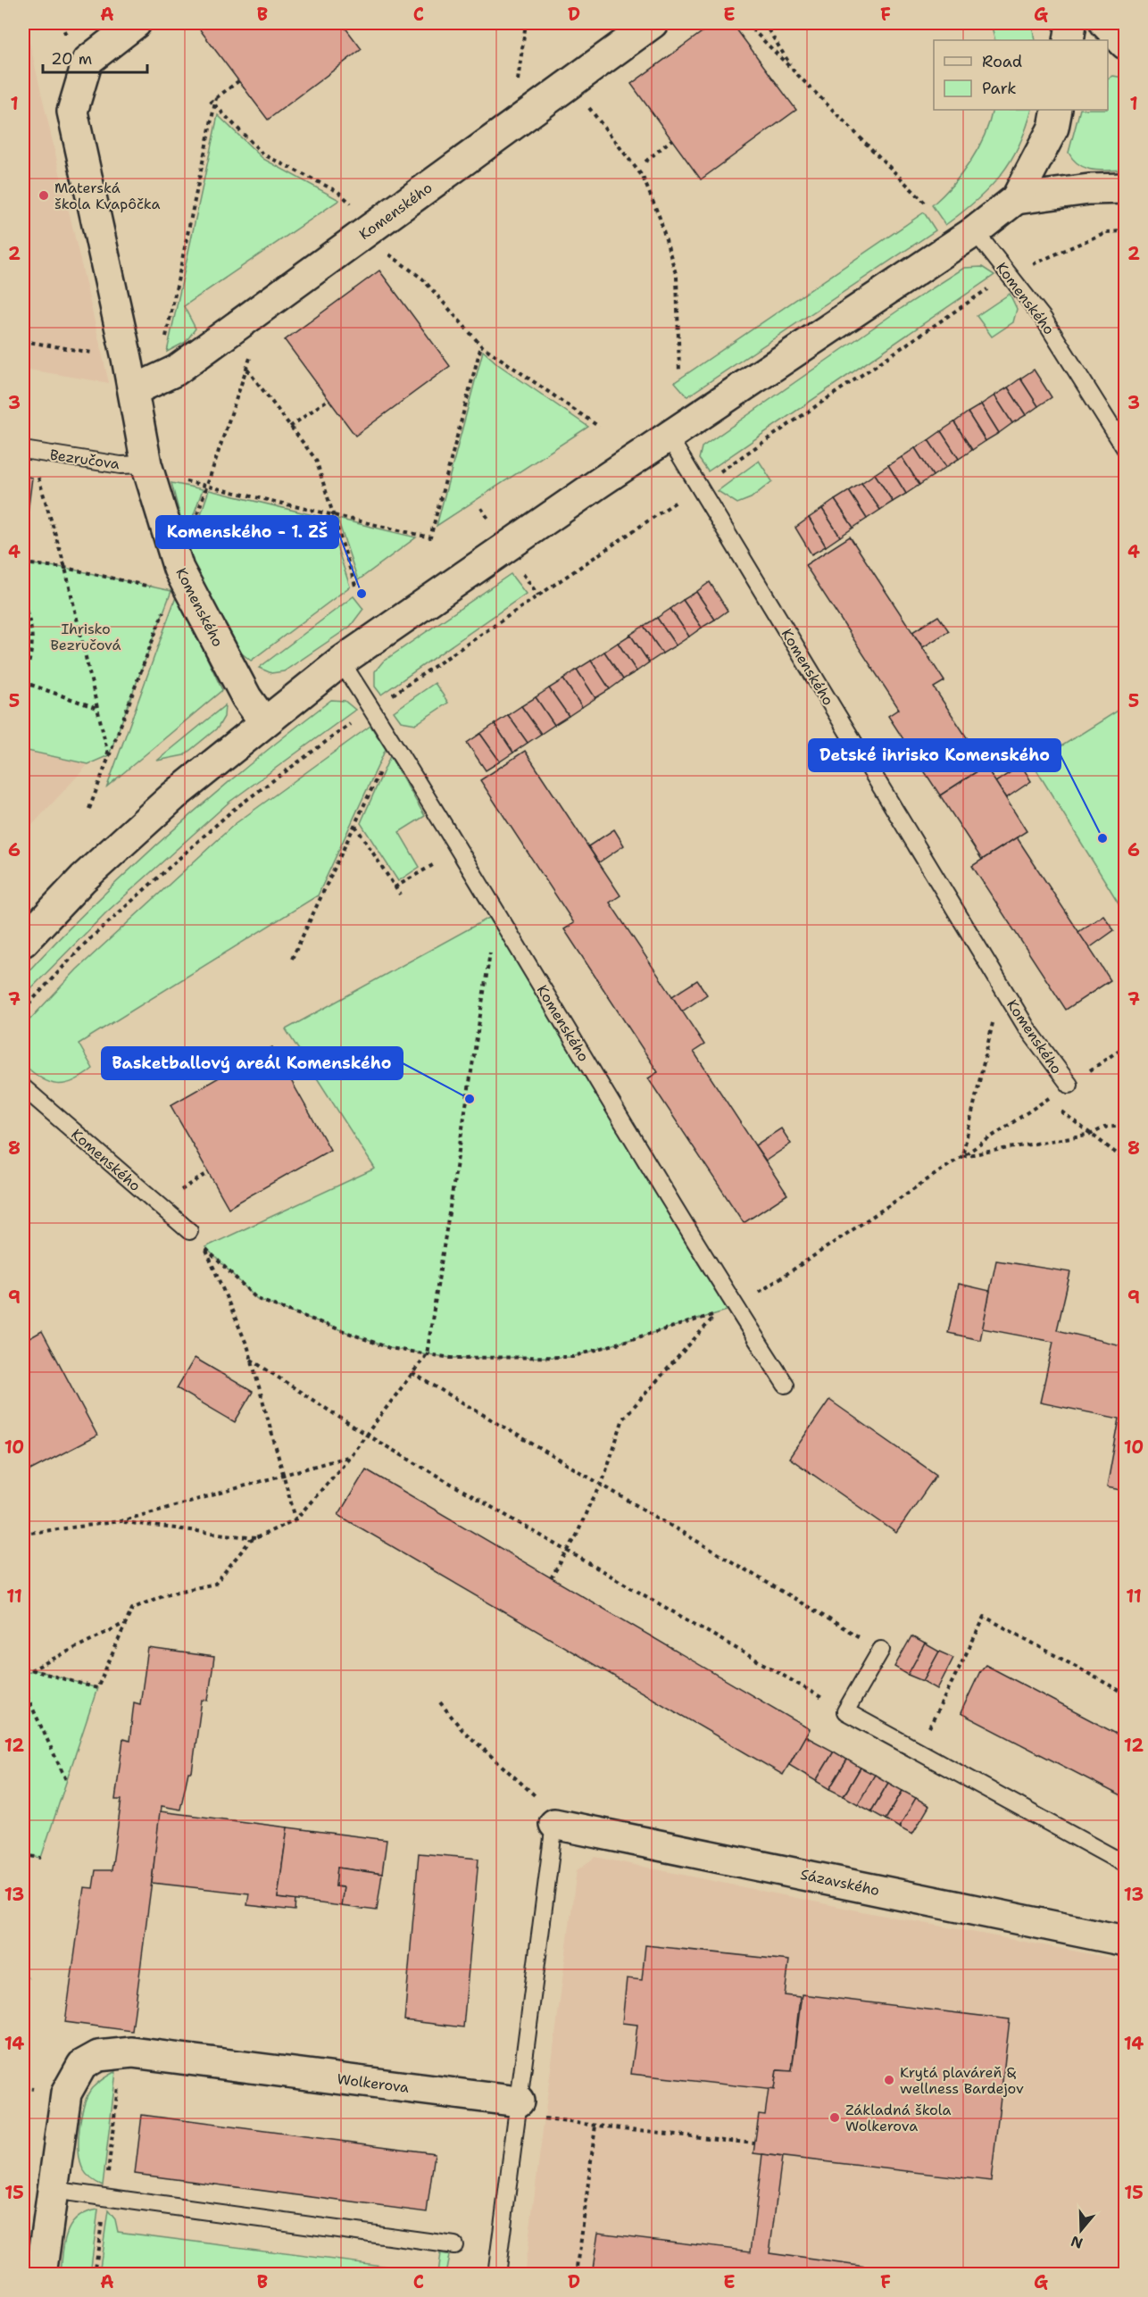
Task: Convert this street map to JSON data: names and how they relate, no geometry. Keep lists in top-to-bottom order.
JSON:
{
  "streets": {
    "street": ["Komenského", "Sázavského", "Wolkerova"],
    "lane": ["Bezručova"]
  },
  "crossings": [
    ["Komenského", "Bezručova"]
  ],
  "parks": ["Ihrisko Bezručová"],
  "places": [
    "Materská škola Kvapôčka",
    "Komenského - 1. ZŠ",
    "Detské ihrisko Komenského",
    "Basketballový areál Komenského",
    "Krytá plaváreň & wellness Bardejov",
    "Základná škola Wolkerova"
  ],
  "legend": ["Road", "Park"],
  "scale_bar": "20 m",
  "north": "bottom",
  "grid": {
    "columns": [
      "A",
      "B",
      "C",
      "D",
      "E",
      "F",
      "G"
    ],
    "rows": [
      "1",
      "2",
      "3",
      "4",
      "5",
      "6",
      "7",
      "8",
      "9",
      "10",
      "11",
      "12",
      "13",
      "14",
      "15"
    ]
  }
}
